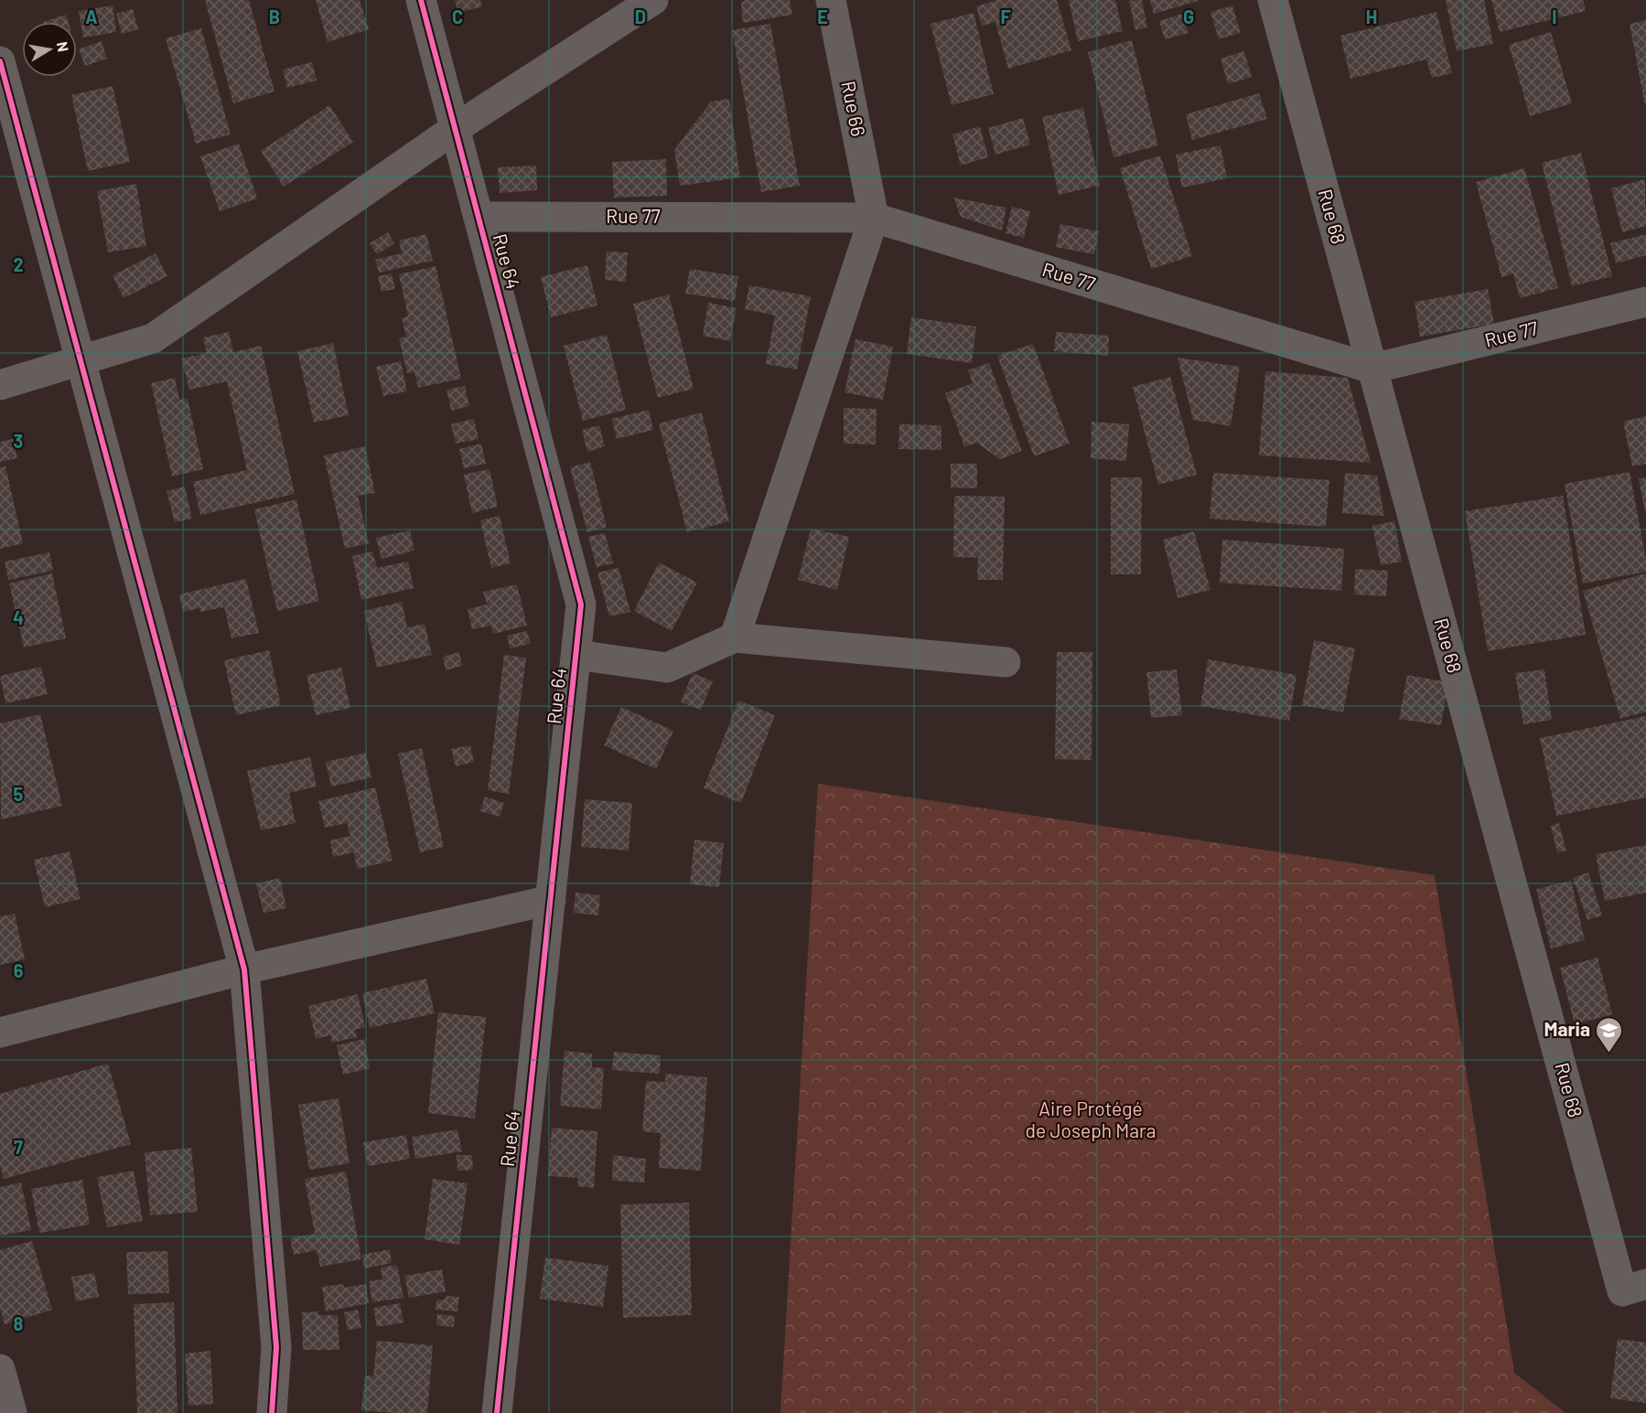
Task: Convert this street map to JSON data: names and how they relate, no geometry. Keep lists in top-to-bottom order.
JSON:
{
  "streets": {
    "street": [
      "Rue 66",
      "Rue 77",
      "Rue 68",
      "Rue 64"
    ]
  },
  "crossings": [
    ["Rue 66", "Rue 77"],
    ["Rue 77", "Rue 68"],
    ["Rue 77", "Rue 64"]
  ],
  "parks": ["Aire Protégé de Joseph Mara"],
  "places": {
    "school or university": ["Maria"]
  },
  "north": "right",
  "grid": {
    "columns": [
      "A",
      "B",
      "C",
      "D",
      "E",
      "F",
      "G",
      "H",
      "I"
    ],
    "rows": [
      "2",
      "3",
      "4",
      "5",
      "6",
      "7",
      "8"
    ]
  }
}
